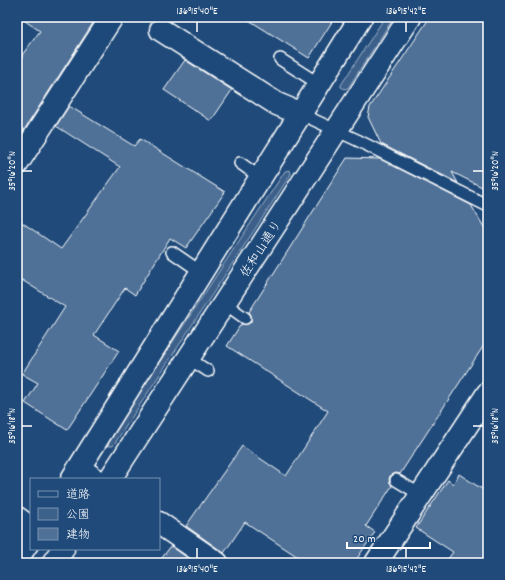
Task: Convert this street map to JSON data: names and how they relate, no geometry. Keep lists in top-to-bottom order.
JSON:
{
  "streets": {
    "street": ["佐和山通り"]
  },
  "legend": ["道路", "公園", "建物"],
  "scale_bar": "20 m",
  "coordinates": [
    "136°15'40\"E",
    "136°15'42\"E",
    "35°16'20\"N",
    "35°16'18\"N"
  ]
}
